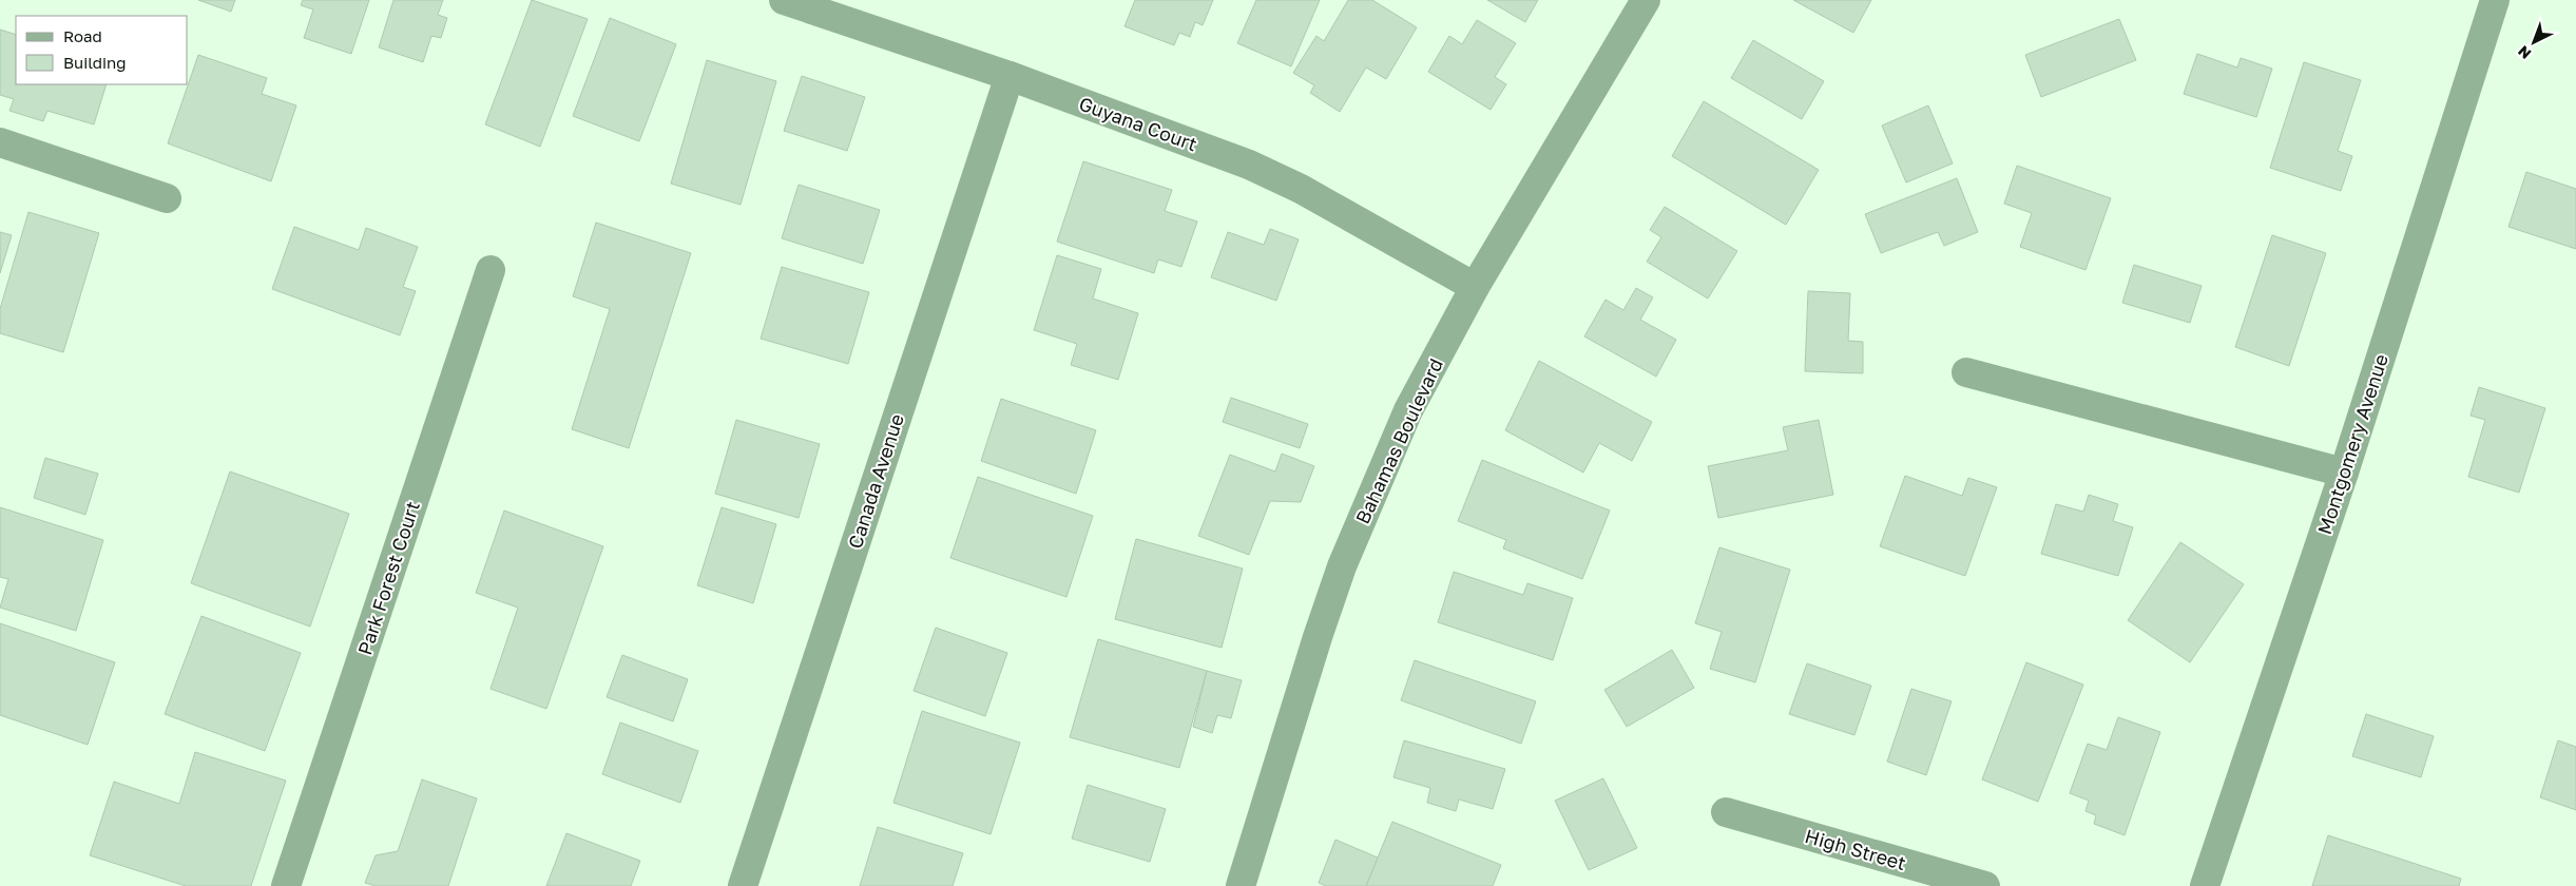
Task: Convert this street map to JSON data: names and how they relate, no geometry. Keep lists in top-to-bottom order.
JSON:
{
  "streets": {
    "street": [
      "Guyana Court",
      "Bahamas Boulevard",
      "Montgomery Avenue",
      "Canada Avenue",
      "Park Forest Court",
      "High Street"
    ]
  },
  "crossings": [
    ["Guyana Court", "Bahamas Boulevard"],
    ["Guyana Court", "Canada Avenue"]
  ],
  "legend": ["Road", "Building"],
  "north": "bottom left"
}
